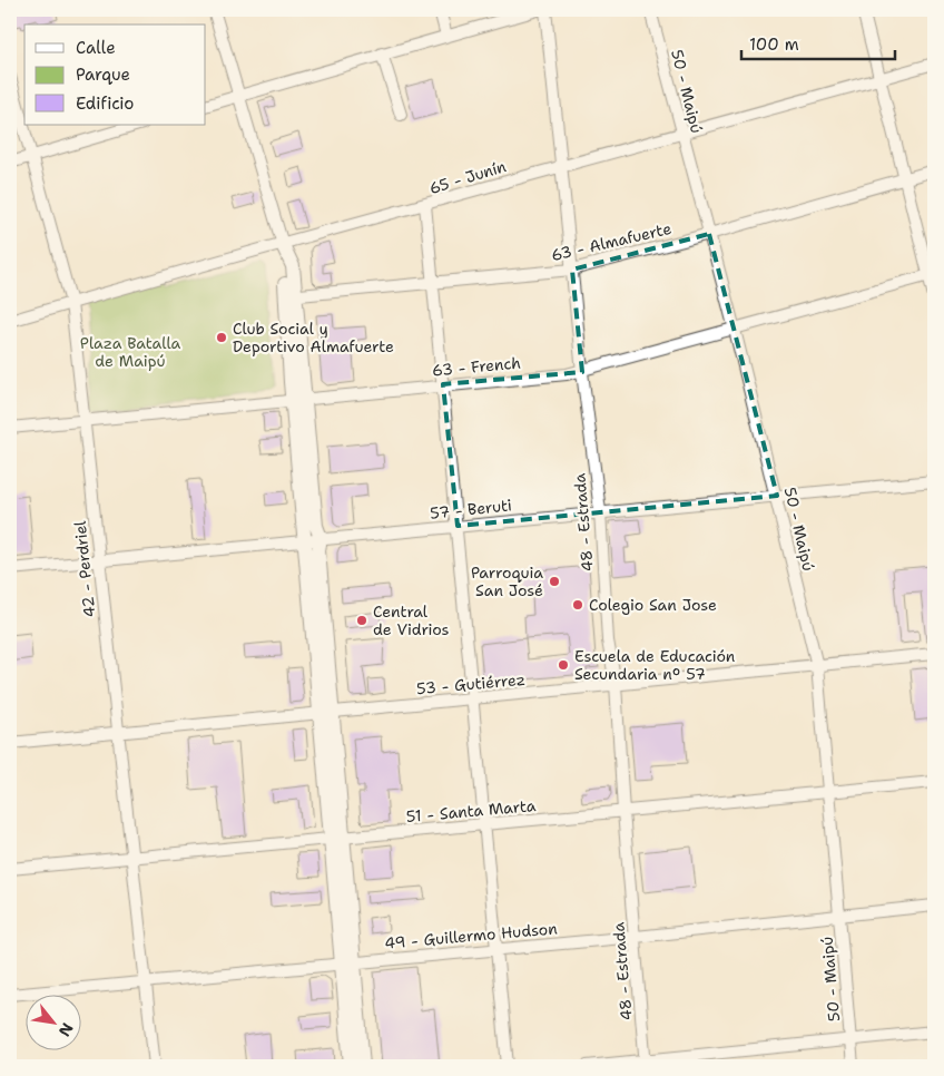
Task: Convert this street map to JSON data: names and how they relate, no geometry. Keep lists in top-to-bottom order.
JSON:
{
  "streets": {
    "street": [
      "50 - Maipú",
      "65 - Junín",
      "63 - Almafuerte",
      "63 - French",
      "57 - Beruti",
      "48 - Estrada",
      "42 - Perdriel",
      "53 - Gutiérrez",
      "51 - Santa Marta",
      "49 - Guillermo Hudson"
    ]
  },
  "crossings": [
    ["50 - Maipú", "65 - Junín"],
    ["50 - Maipú", "63 - Almafuerte"],
    ["50 - Maipú", "63 - French"],
    ["50 - Maipú", "57 - Beruti"],
    ["50 - Maipú", "53 - Gutiérrez"],
    ["50 - Maipú", "51 - Santa Marta"],
    ["50 - Maipú", "49 - Guillermo Hudson"],
    ["65 - Junín", "48 - Estrada"],
    ["65 - Junín", "42 - Perdriel"],
    ["63 - Almafuerte", "48 - Estrada"],
    ["63 - French", "48 - Estrada"],
    ["63 - French", "42 - Perdriel"],
    ["57 - Beruti", "48 - Estrada"],
    ["57 - Beruti", "42 - Perdriel"],
    ["48 - Estrada", "53 - Gutiérrez"],
    ["48 - Estrada", "51 - Santa Marta"],
    ["48 - Estrada", "49 - Guillermo Hudson"],
    ["42 - Perdriel", "53 - Gutiérrez"],
    ["42 - Perdriel", "51 - Santa Marta"],
    ["42 - Perdriel", "49 - Guillermo Hudson"]
  ],
  "parks": ["Plaza Batalla de Maipú"],
  "places": [
    "Club Social y Deportivo Almafuerte",
    "Parroquia San José",
    "Colegio San Jose",
    "Central de Vidrios",
    "Escuela de Educación Secundaria nº 57"
  ],
  "legend": ["Calle", "Parque", "Edificio"],
  "scale_bar": "100 m",
  "north": "bottom right"
}
